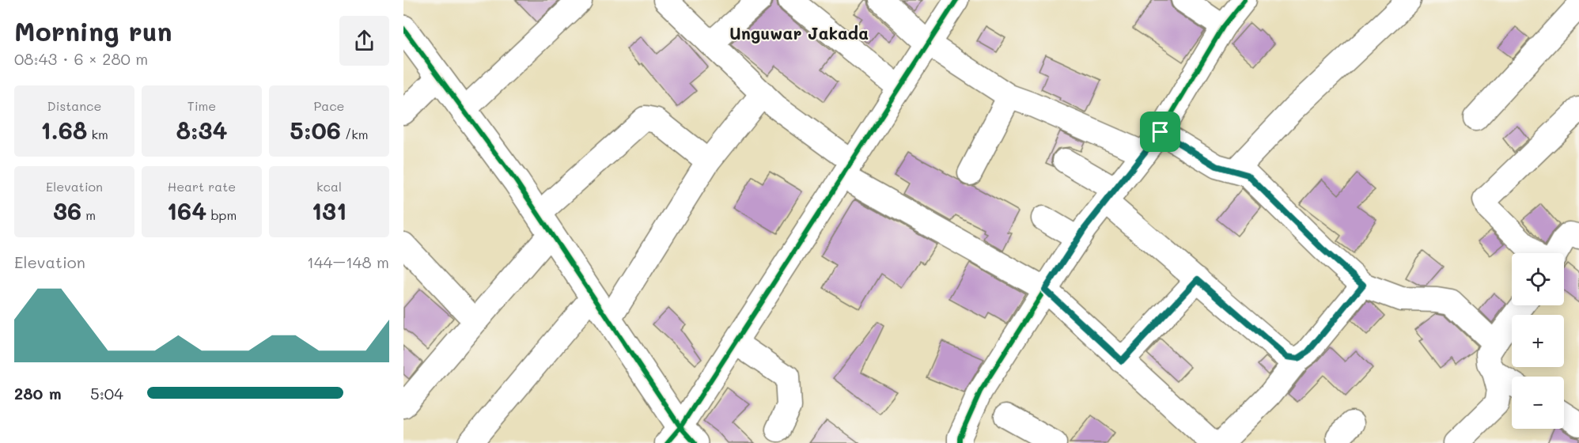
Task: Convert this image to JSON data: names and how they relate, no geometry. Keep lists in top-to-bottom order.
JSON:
{
  "districts": ["Unguwar Jakada"],
  "page": {
    "heading": ["Morning run", "08:43 · 6 × 280 m"],
    "stats": [
      ["Distance", "1.68 km"],
      ["Time", "8:34"],
      ["Pace", "5:06 /km"],
      ["Elevation", "36 m"],
      ["Heart rate", "164 bpm"],
      ["kcal", "131"]
    ],
    "chart": ["Elevation", "144–148 m"],
    "map_buttons": ["+", "−"],
    "list": [
      {
        "name": "280 m",
        "note": "5:04"
      }
    ]
  }
}
